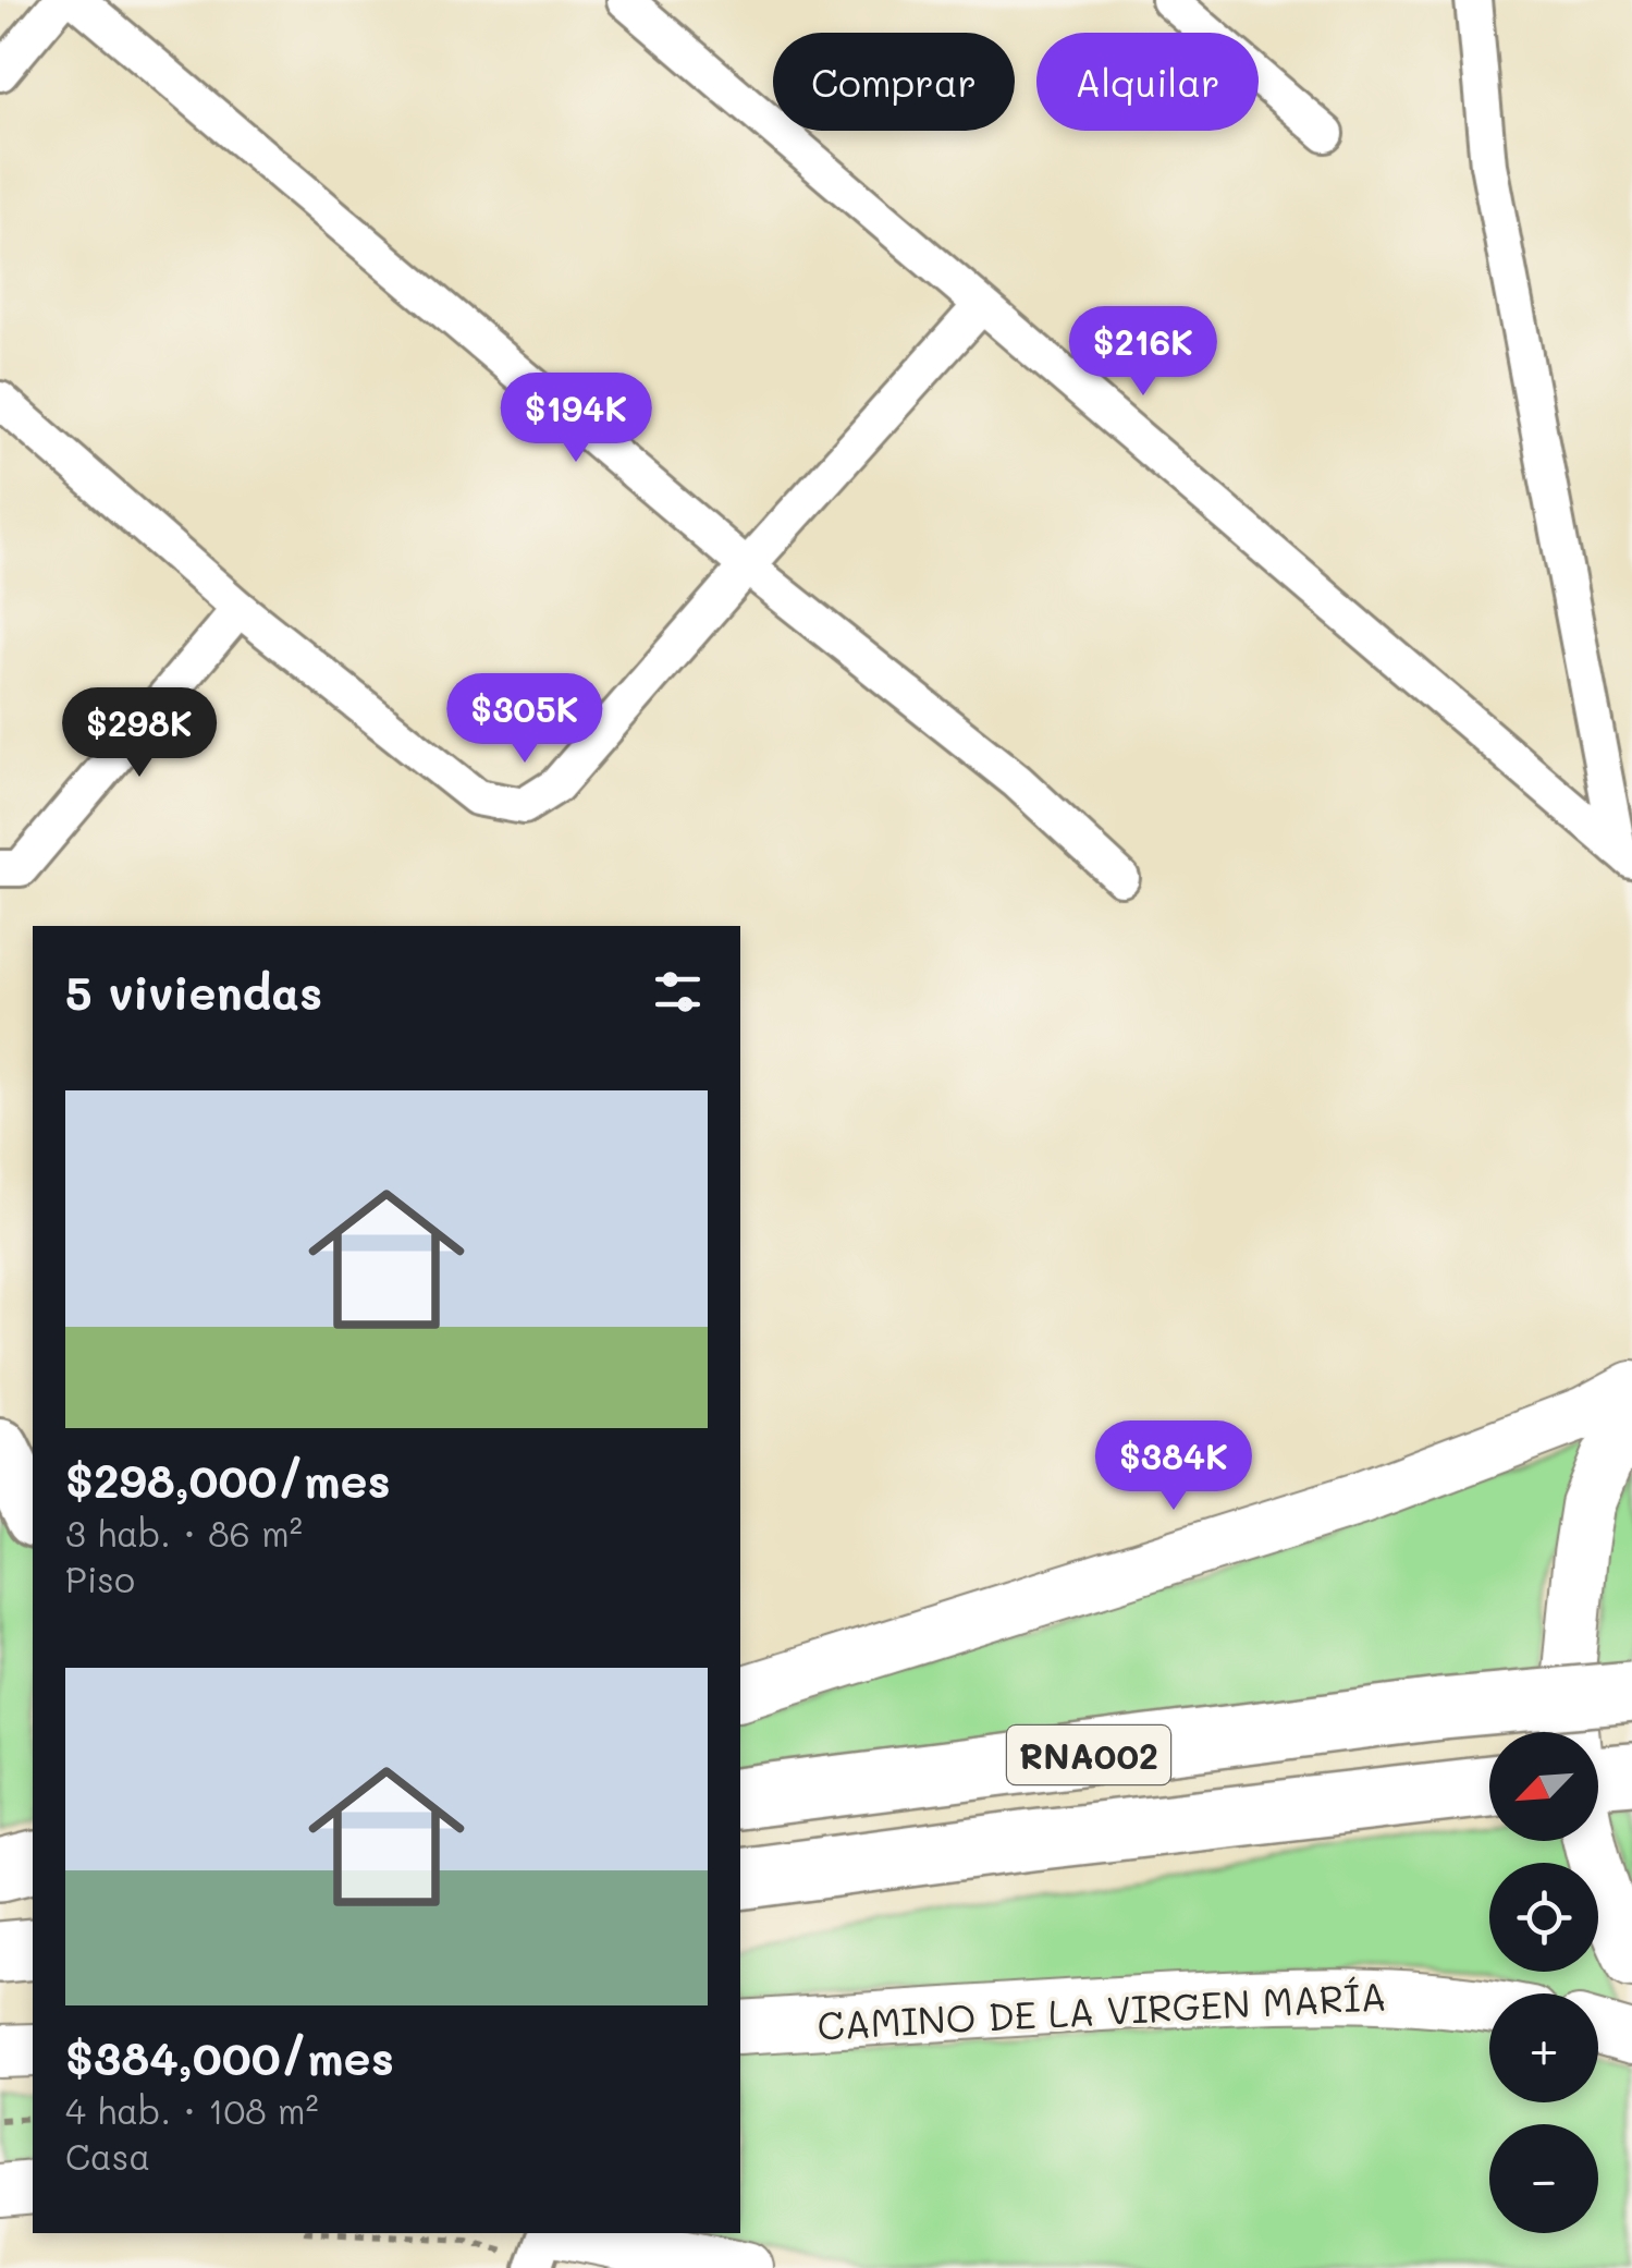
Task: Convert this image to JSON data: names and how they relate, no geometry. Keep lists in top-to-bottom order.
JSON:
{
  "streets": {
    "highway": ["RNA002"],
    "main road": ["CAMINO DE LA VIRGEN MARÍA"]
  },
  "north": "bottom left",
  "page": {
    "chip": ["Comprar", "Alquilar"],
    "price": [
      "$216K",
      "$194K",
      "$305K",
      "$298K",
      "$384K"
    ],
    "heading": "5 viviendas",
    "list": [
      {
        "name": "$298,000/mes",
        "note": "3 hab. · 86 m² · Piso"
      },
      {
        "name": "$384,000/mes",
        "note": "4 hab. · 108 m² · Casa"
      }
    ],
    "map_buttons": ["+", "−"]
  }
}
